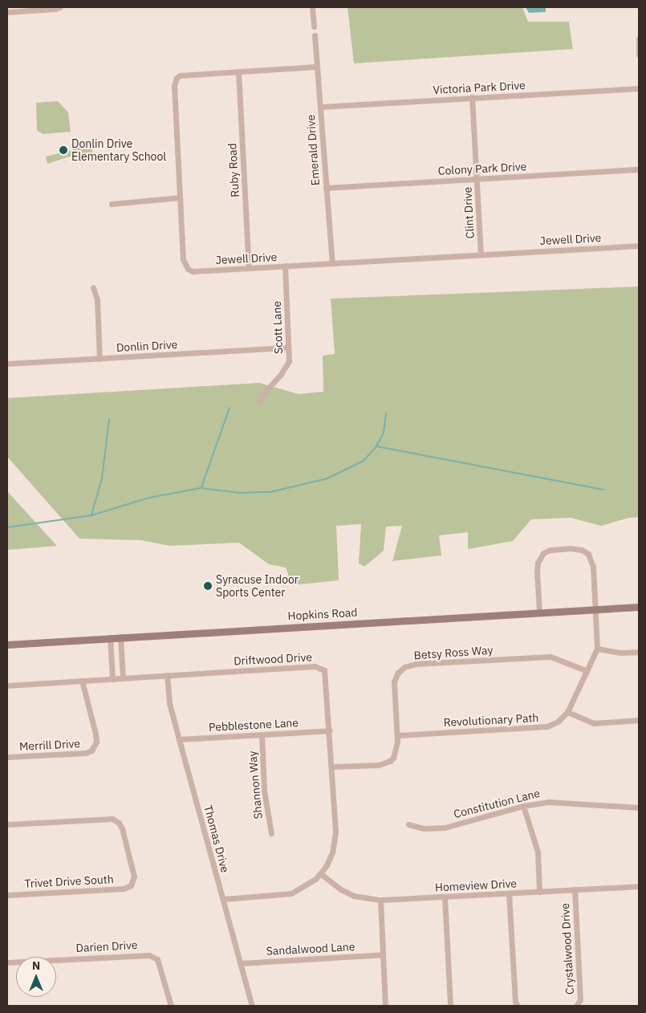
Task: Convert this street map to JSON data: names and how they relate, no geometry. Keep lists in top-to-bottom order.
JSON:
{
  "streets": {
    "street": [
      "Victoria Park Drive",
      "Emerald Drive",
      "Colony Park Drive",
      "Ruby Road",
      "Clint Drive",
      "Jewell Drive",
      "Scott Lane",
      "Donlin Drive",
      "Hopkins Road",
      "Betsy Ross Way",
      "Driftwood Drive",
      "Revolutionary Path",
      "Pebblestone Lane",
      "Merrill Drive",
      "Shannon Way",
      "Constitution Lane",
      "Thomas Drive",
      "Trivet Drive South",
      "Homeview Drive",
      "Darien Drive",
      "Sandalwood Lane",
      "Crystalwood Drive"
    ]
  },
  "crossings": [
    ["Victoria Park Drive", "Emerald Drive"],
    ["Victoria Park Drive", "Clint Drive"],
    ["Emerald Drive", "Colony Park Drive"],
    ["Emerald Drive", "Jewell Drive"],
    ["Colony Park Drive", "Clint Drive"],
    ["Ruby Road", "Jewell Drive"],
    ["Clint Drive", "Jewell Drive"],
    ["Jewell Drive", "Scott Lane"],
    ["Scott Lane", "Donlin Drive"],
    ["Hopkins Road", "Revolutionary Path"],
    ["Betsy Ross Way", "Driftwood Drive"],
    ["Betsy Ross Way", "Revolutionary Path"],
    ["Driftwood Drive", "Pebblestone Lane"],
    ["Driftwood Drive", "Merrill Drive"],
    ["Driftwood Drive", "Thomas Drive"],
    ["Driftwood Drive", "Homeview Drive"],
    ["Pebblestone Lane", "Shannon Way"],
    ["Pebblestone Lane", "Thomas Drive"],
    ["Thomas Drive", "Sandalwood Lane"],
    ["Homeview Drive", "Crystalwood Drive"]
  ],
  "places": ["Donlin Drive Elementary School", "Syracuse Indoor Sports Center"],
  "north": "top"
}
